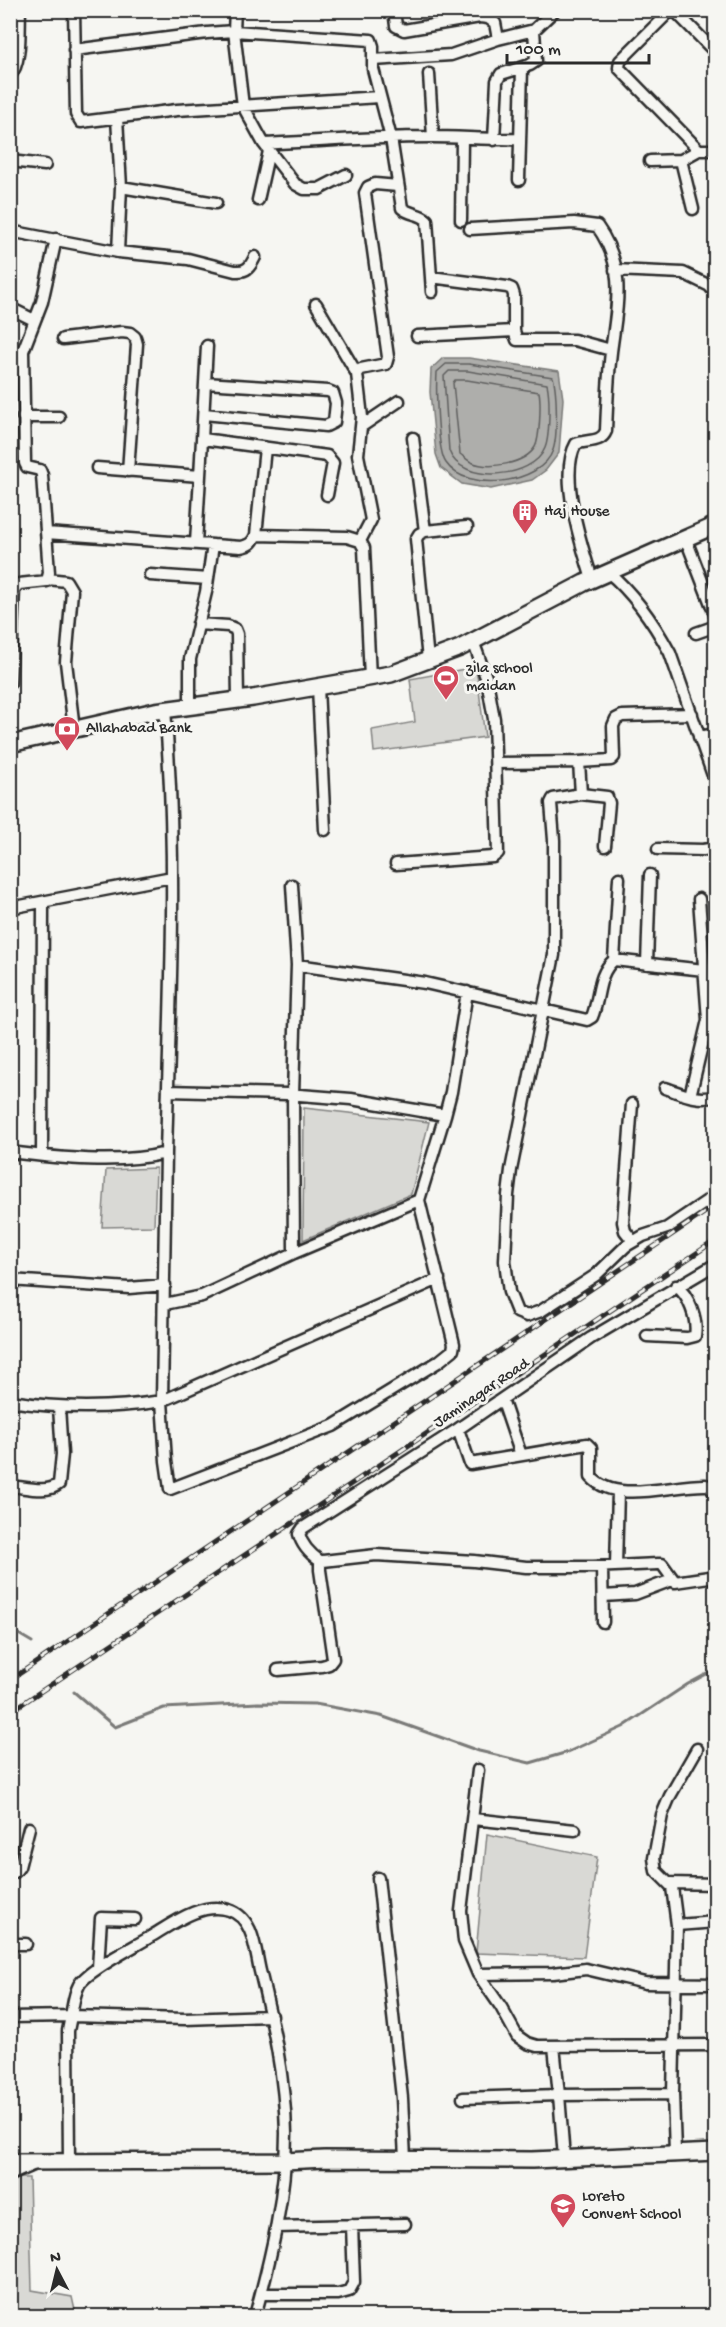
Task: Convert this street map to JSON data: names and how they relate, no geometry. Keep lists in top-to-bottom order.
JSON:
{
  "streets": {
    "street": ["Jaminagar Road"]
  },
  "places": {
    "building": ["Haj House"],
    "sports": ["zila school maidan"],
    "bank": ["Allahabad Bank"],
    "school or university": ["Loreto Convent School"]
  },
  "scale_bar": "100 m",
  "north": "top"
}
